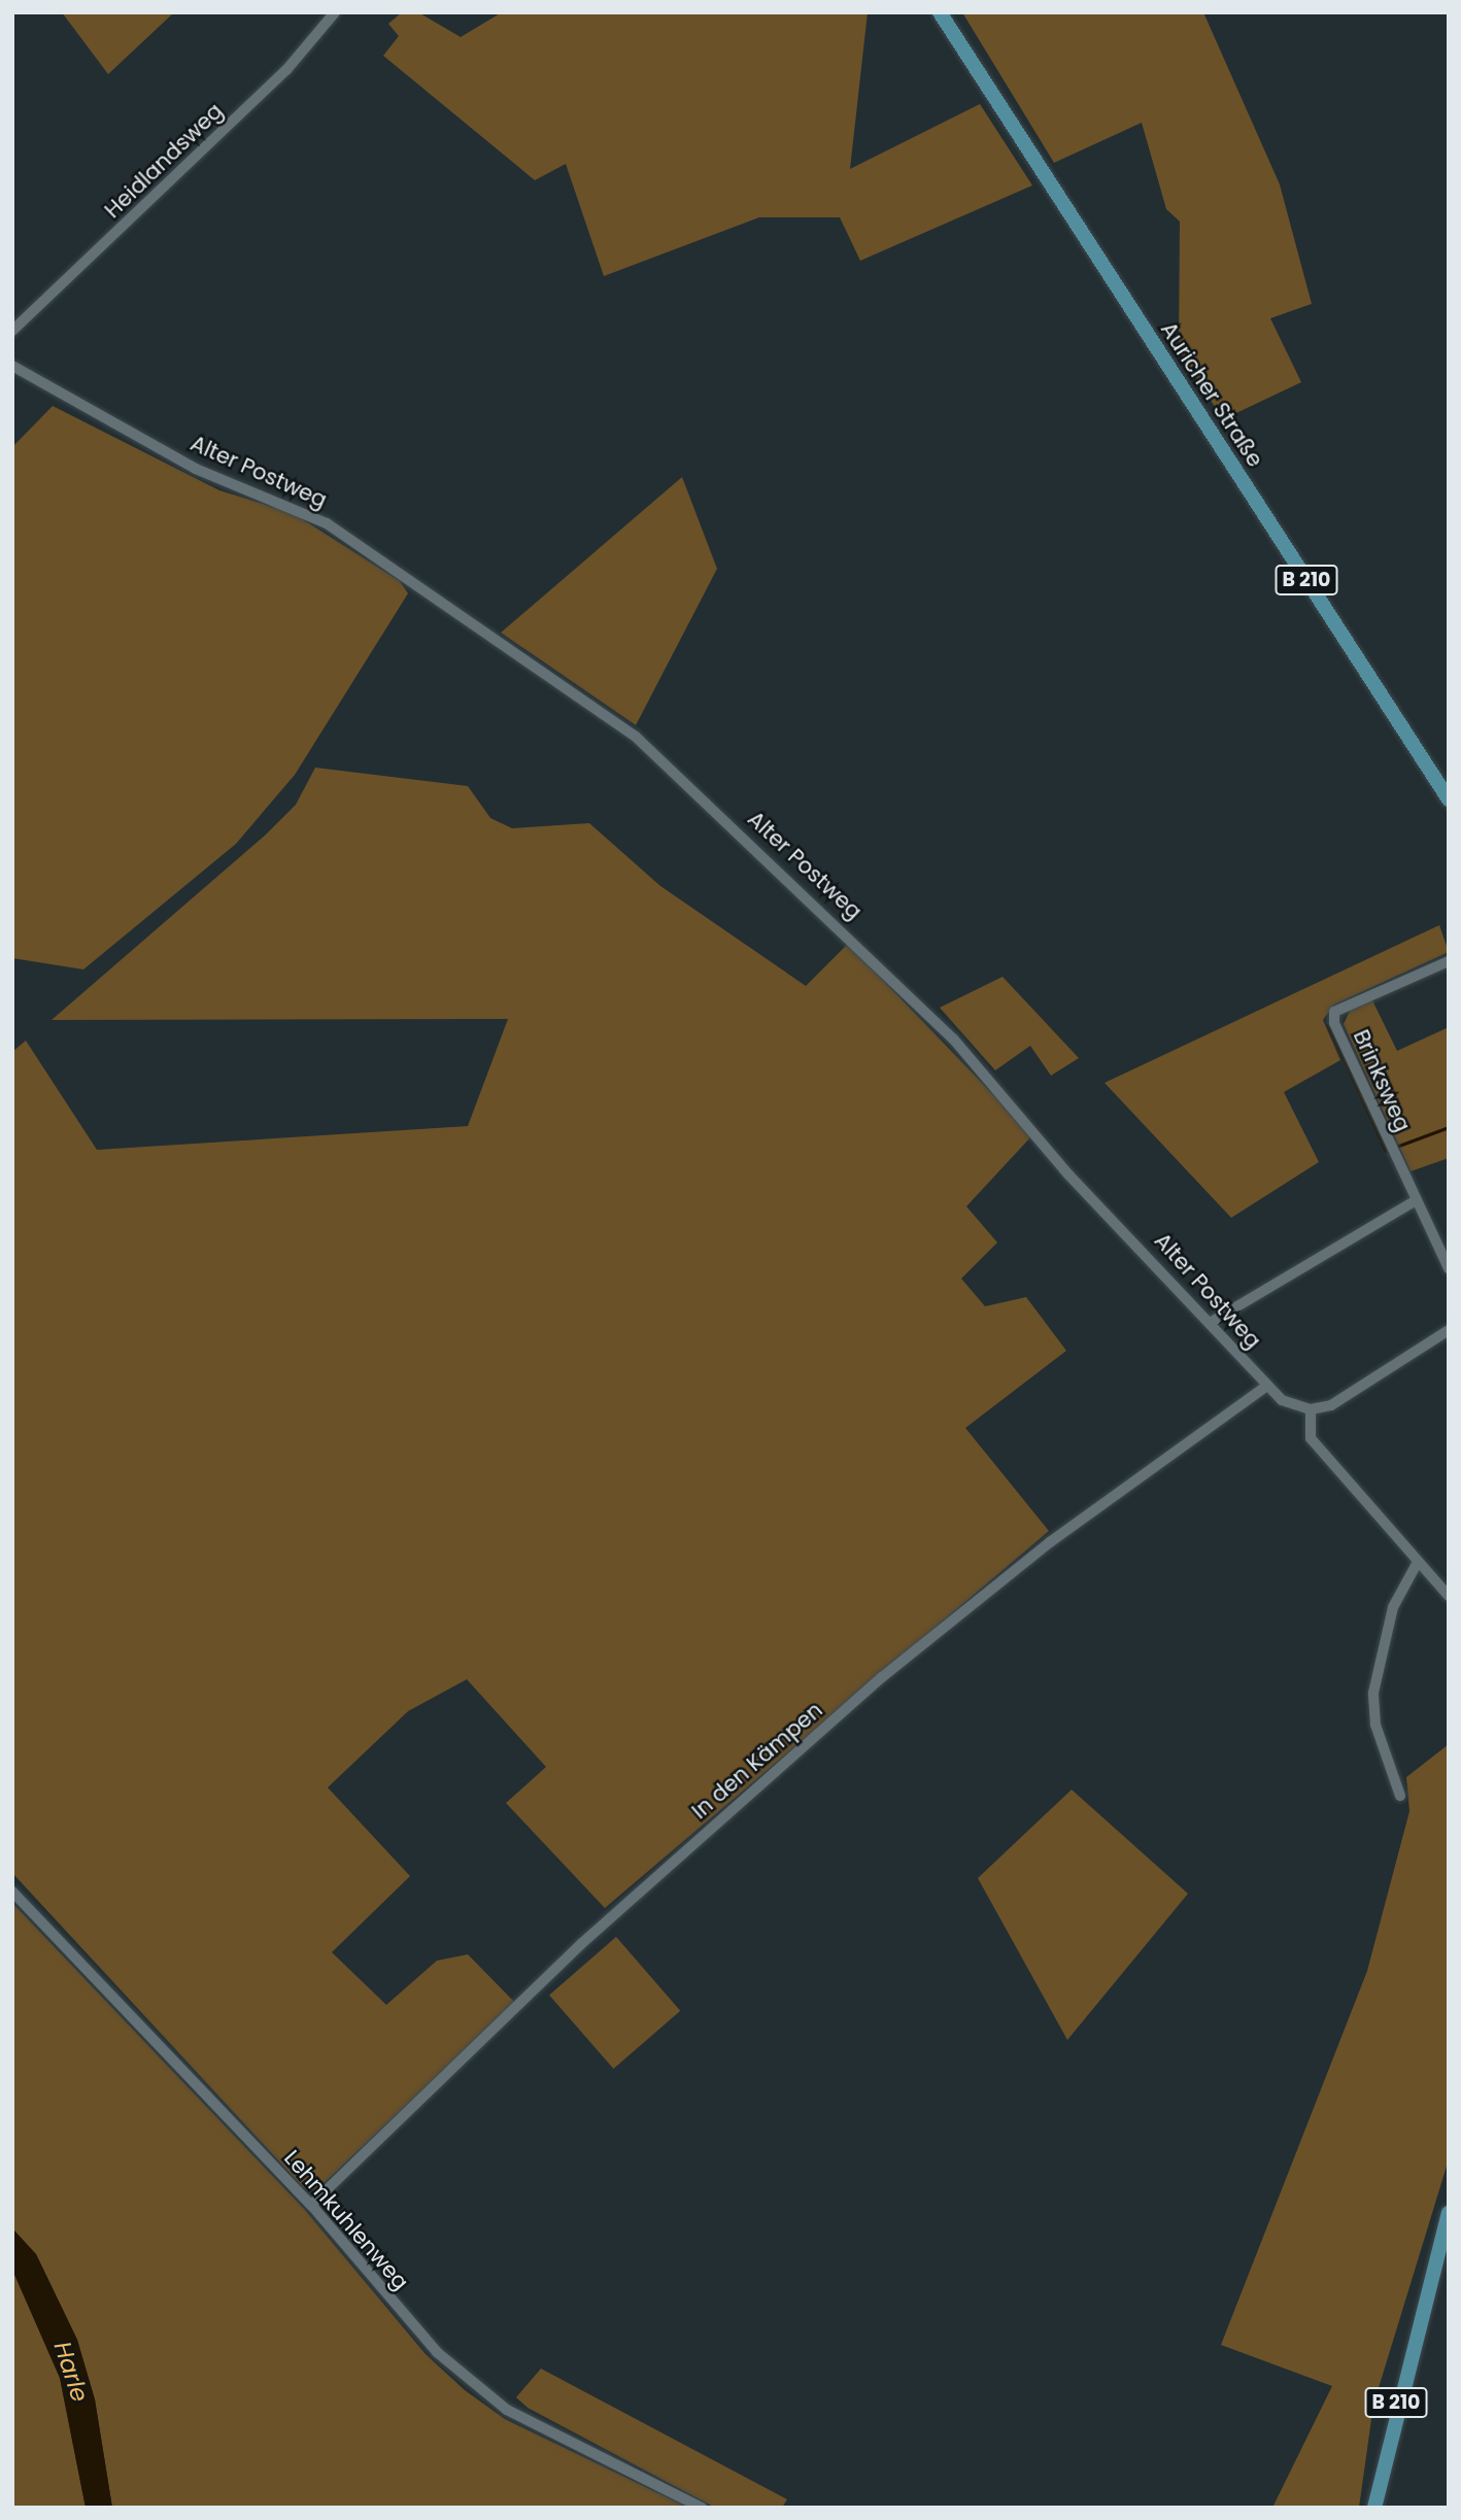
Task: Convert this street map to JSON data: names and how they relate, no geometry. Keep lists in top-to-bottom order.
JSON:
{
  "streets": {
    "main road": ["Auricher Straße", "B 210"],
    "street": [
      "Heidlandsweg",
      "Alter Postweg",
      "Brinksweg",
      "In den Kämpen",
      "Lehmkuhlenweg"
    ]
  },
  "crossings": [
    ["Alter Postweg", "In den Kämpen"],
    ["In den Kämpen", "Lehmkuhlenweg"]
  ],
  "water": ["Harle"]
}
